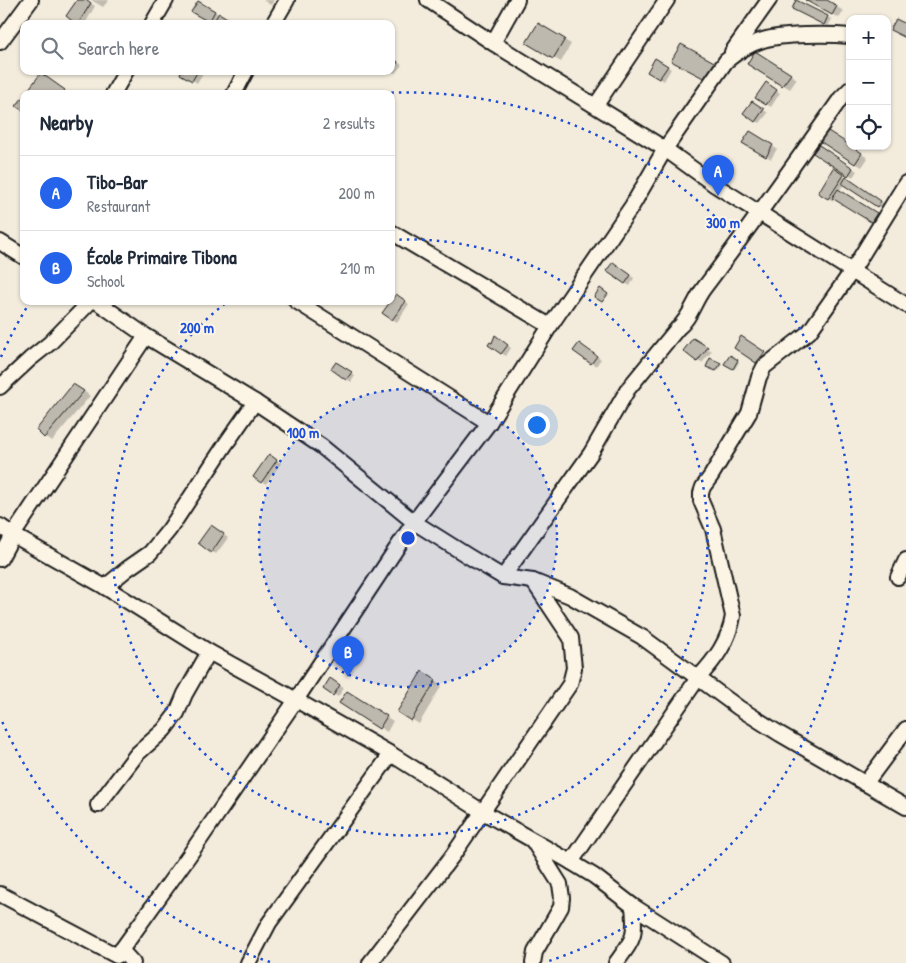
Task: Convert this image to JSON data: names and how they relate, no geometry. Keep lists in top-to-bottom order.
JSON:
{
  "page": {
    "map_buttons": ["+", "−"],
    "search": "Search here",
    "heading": ["Nearby", "2 results"],
    "pins": ["A", "B"],
    "list": [
      {
        "mark": "A",
        "name": "Tibo-Bar",
        "note": "Restaurant",
        "value": "200 m"
      },
      {
        "mark": "B",
        "name": "École Primaire Tibona",
        "note": "School",
        "value": "210 m"
      }
    ]
  },
  "rings": ["300 m", "200 m", "100 m"]
}
